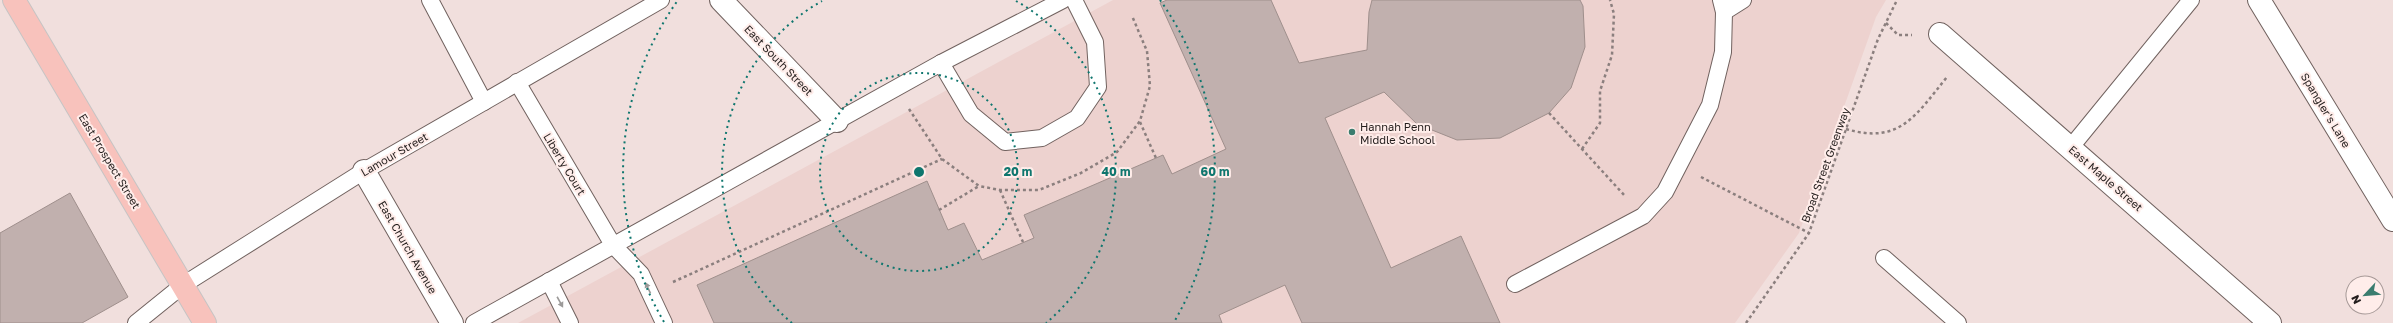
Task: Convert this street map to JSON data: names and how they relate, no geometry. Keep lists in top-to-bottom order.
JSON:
{
  "streets": {
    "main road": ["East Prospect Street"],
    "street": [
      "East South Street",
      "Spangler's Lane",
      "East Maple Street",
      "East Church Avenue"
    ],
    "lane": ["Lamour Street", "Liberty Court"],
    "path": ["Broad Street Greenway"]
  },
  "crossings": [
    ["Lamour Street", "East Prospect Street"],
    ["Lamour Street", "Liberty Court"],
    ["Lamour Street", "East Church Avenue"]
  ],
  "places": ["Hannah Penn Middle School"],
  "north": "bottom left",
  "rings": ["20 m", "40 m", "60 m"]
}
